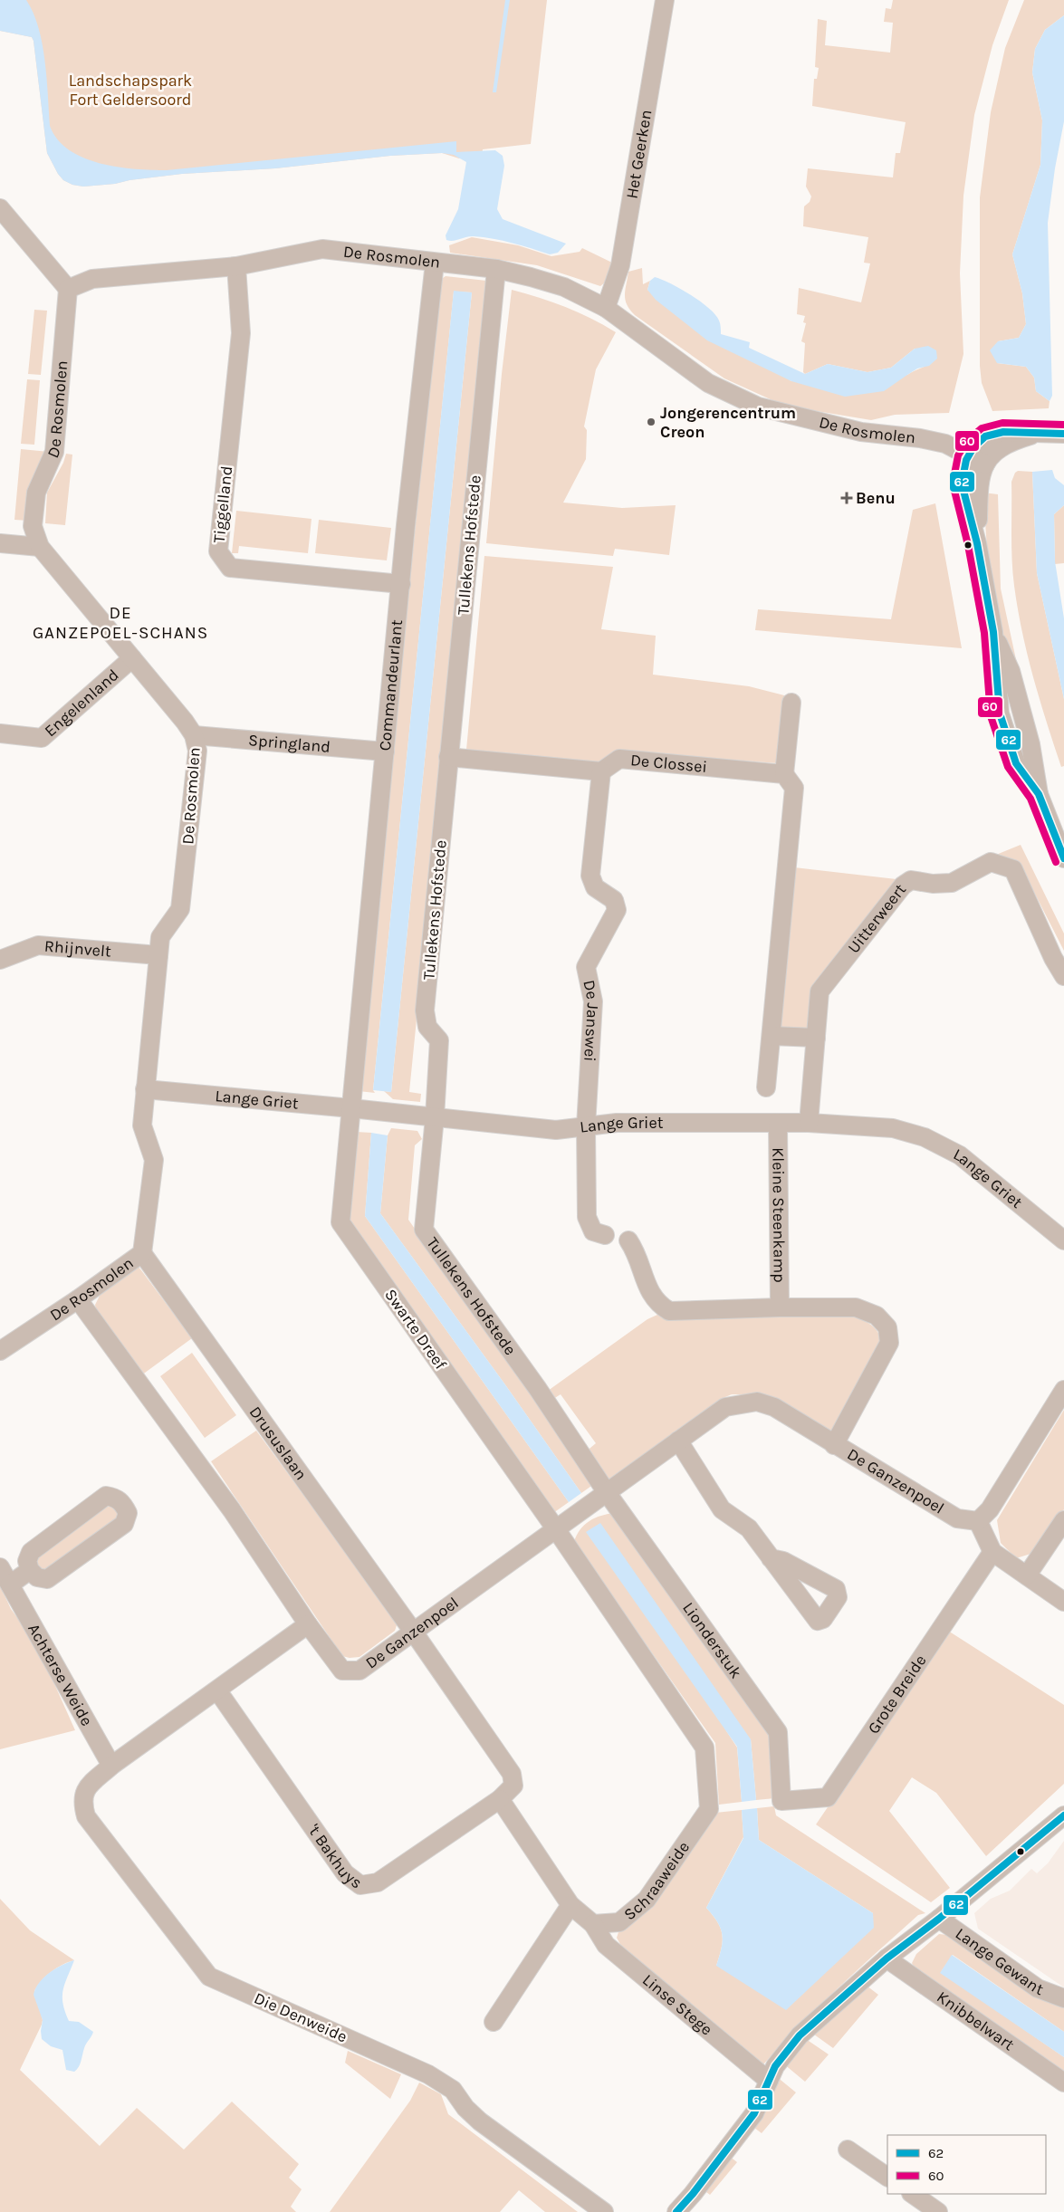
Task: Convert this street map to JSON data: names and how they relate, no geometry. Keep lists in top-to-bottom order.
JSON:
{
  "streets": {
    "street": [
      "Het Geerken",
      "De Rosmolen",
      "Tiggelland",
      "Tullekens Hofstede",
      "Commandeurlant",
      "Engelenland",
      "Springland",
      "De Clossei",
      "Uitterweert",
      "Rhijnvelt",
      "De Janswei",
      "Lange Griet",
      "Kleine Steenkamp",
      "Swarte Dreef",
      "Drususlaan",
      "De Ganzenpoel",
      "Lionderstuk",
      "Achterse Weide",
      "Grote Breide",
      "'t Bakhuys",
      "Schraaweide",
      "Lange Gewant",
      "Linse Stege",
      "Die Denweide",
      "Knibbelwart"
    ]
  },
  "crossings": [
    ["Het Geerken", "De Rosmolen"],
    ["De Rosmolen", "Tiggelland"],
    ["De Rosmolen", "Tullekens Hofstede"],
    ["De Rosmolen", "Commandeurlant"],
    ["De Rosmolen", "Engelenland"],
    ["De Rosmolen", "Springland"],
    ["De Rosmolen", "Rhijnvelt"],
    ["De Rosmolen", "Lange Griet"],
    ["De Rosmolen", "Drususlaan"],
    ["Tiggelland", "Commandeurlant"],
    ["Tullekens Hofstede", "Lange Griet"],
    ["Tullekens Hofstede", "De Ganzenpoel"],
    ["Tullekens Hofstede", "Lionderstuk"],
    ["Commandeurlant", "Springland"],
    ["Commandeurlant", "Lange Griet"],
    ["Commandeurlant", "Swarte Dreef"],
    ["De Clossei", "De Janswei"],
    ["Uitterweert", "Lange Griet"],
    ["De Janswei", "Lange Griet"],
    ["Lange Griet", "Kleine Steenkamp"],
    ["Lange Griet", "Swarte Dreef"],
    ["Swarte Dreef", "De Ganzenpoel"],
    ["Swarte Dreef", "Schraaweide"],
    ["Drususlaan", "De Ganzenpoel"],
    ["De Ganzenpoel", "Lionderstuk"],
    ["De Ganzenpoel", "Schraaweide"],
    ["Lionderstuk", "Grote Breide"],
    ["Achterse Weide", "Die Denweide"],
    ["Schraaweide", "Linse Stege"]
  ],
  "districts": ["DE GANZEPOEL-SCHANS"],
  "parks": ["Landschapspark Fort Geldersoord"],
  "places": {
    "other": ["Jongerencentrum Creon"],
    "health": ["Benu"]
  },
  "lines": ["transit line 60", "transit line 62"],
  "legend": ["62", "60"]
}
